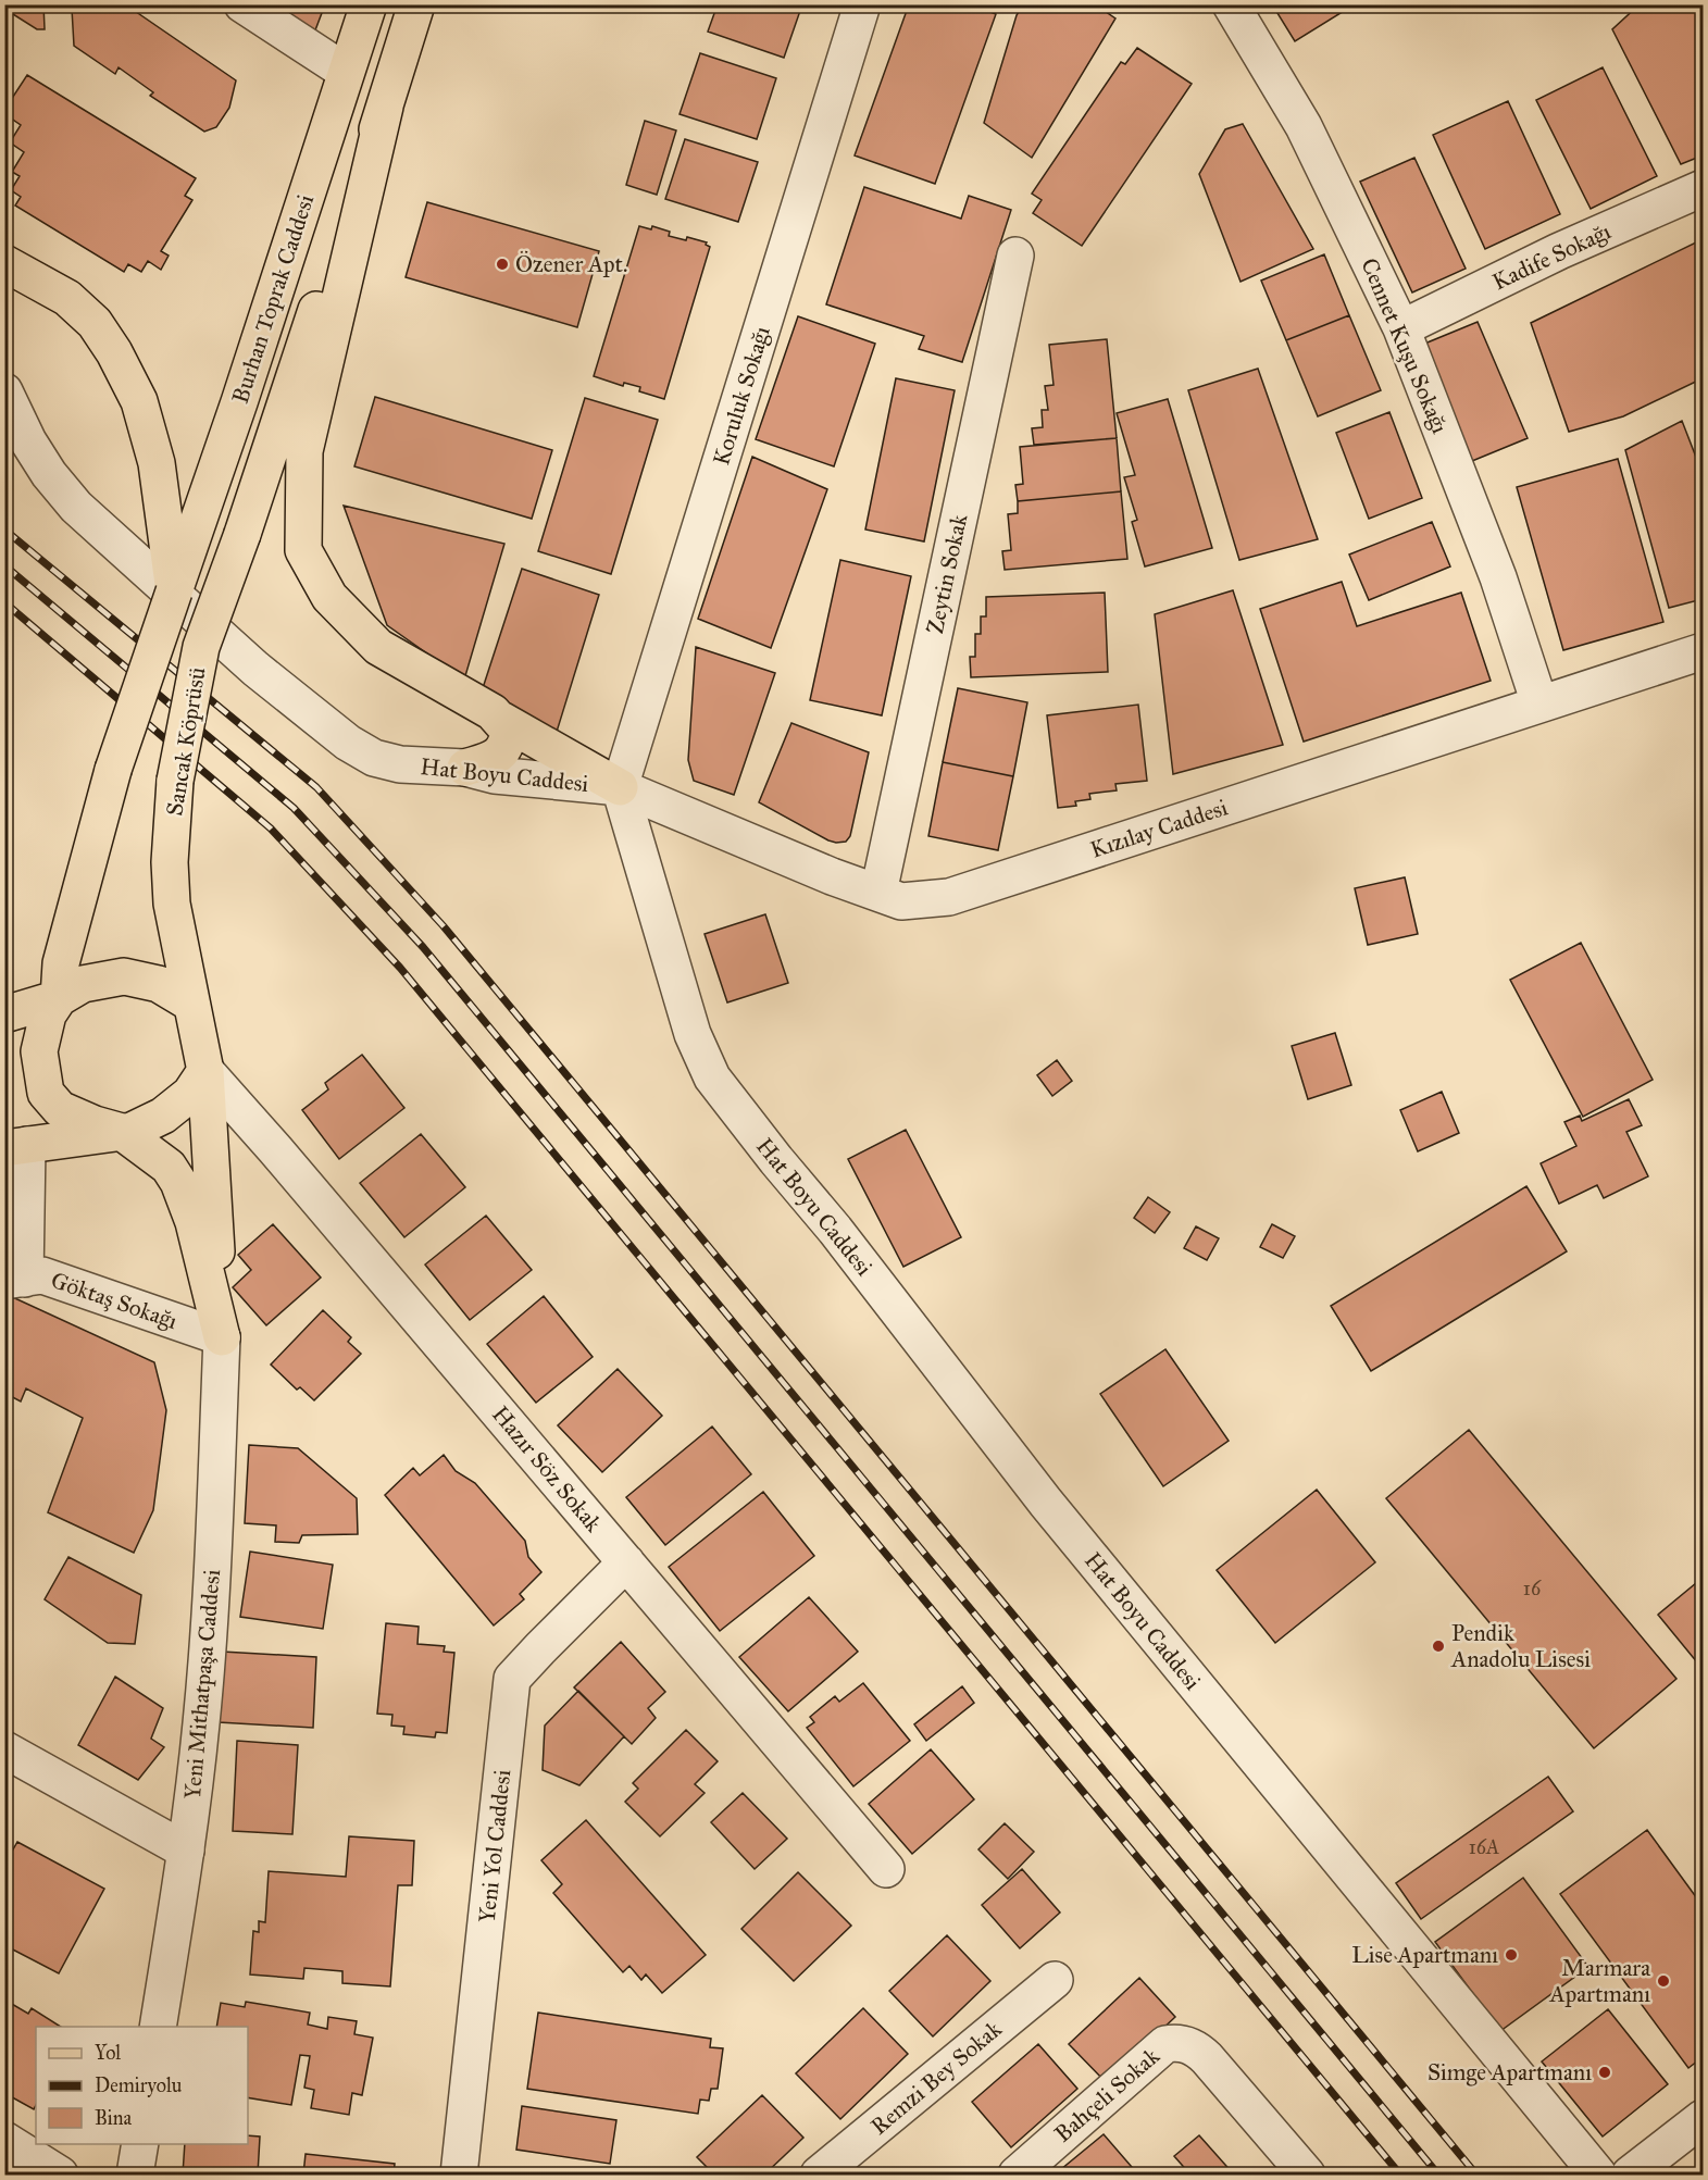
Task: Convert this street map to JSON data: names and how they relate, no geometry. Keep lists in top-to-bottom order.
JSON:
{
  "streets": {
    "main road": ["Burhan Toprak Caddesi", "Sancak Köprüsü"],
    "street": [
      "Kadife Sokağı",
      "Cennet Kuşu Sokağı",
      "Koruluk Sokağı",
      "Zeytin Sokak",
      "Hat Boyu Caddesi",
      "Kızılay Caddesi",
      "Göktaş Sokağı",
      "Hazır Söz Sokak",
      "Yeni Mithatpaşa Caddesi",
      "Yeni Yol Caddesi",
      "Remzi Bey Sokak",
      "Bahçeli Sokak"
    ]
  },
  "crossings": [
    ["Kadife Sokağı", "Cennet Kuşu Sokağı"],
    ["Burhan Toprak Caddesi", "Sancak Köprüsü"],
    ["Cennet Kuşu Sokağı", "Kızılay Caddesi"],
    ["Koruluk Sokağı", "Hat Boyu Caddesi"],
    ["Koruluk Sokağı", "Kızılay Caddesi"],
    ["Zeytin Sokak", "Kızılay Caddesi"],
    ["Sancak Köprüsü", "Göktaş Sokağı"],
    ["Sancak Köprüsü", "Hazır Söz Sokak"],
    ["Sancak Köprüsü", "Yeni Mithatpaşa Caddesi"],
    ["Hat Boyu Caddesi", "Kızılay Caddesi"],
    ["Göktaş Sokağı", "Yeni Mithatpaşa Caddesi"],
    ["Hazır Söz Sokak", "Yeni Yol Caddesi"]
  ],
  "places": [
    "Özener Apt.",
    "Pendik Anadolu Lisesi",
    "Lise Apartmanı",
    "Marmara Apartmanı",
    "Simge Apartmanı"
  ],
  "house_numbers": ["16", "16A"],
  "legend": ["Yol", "Demiryolu", "Bina"]
}
